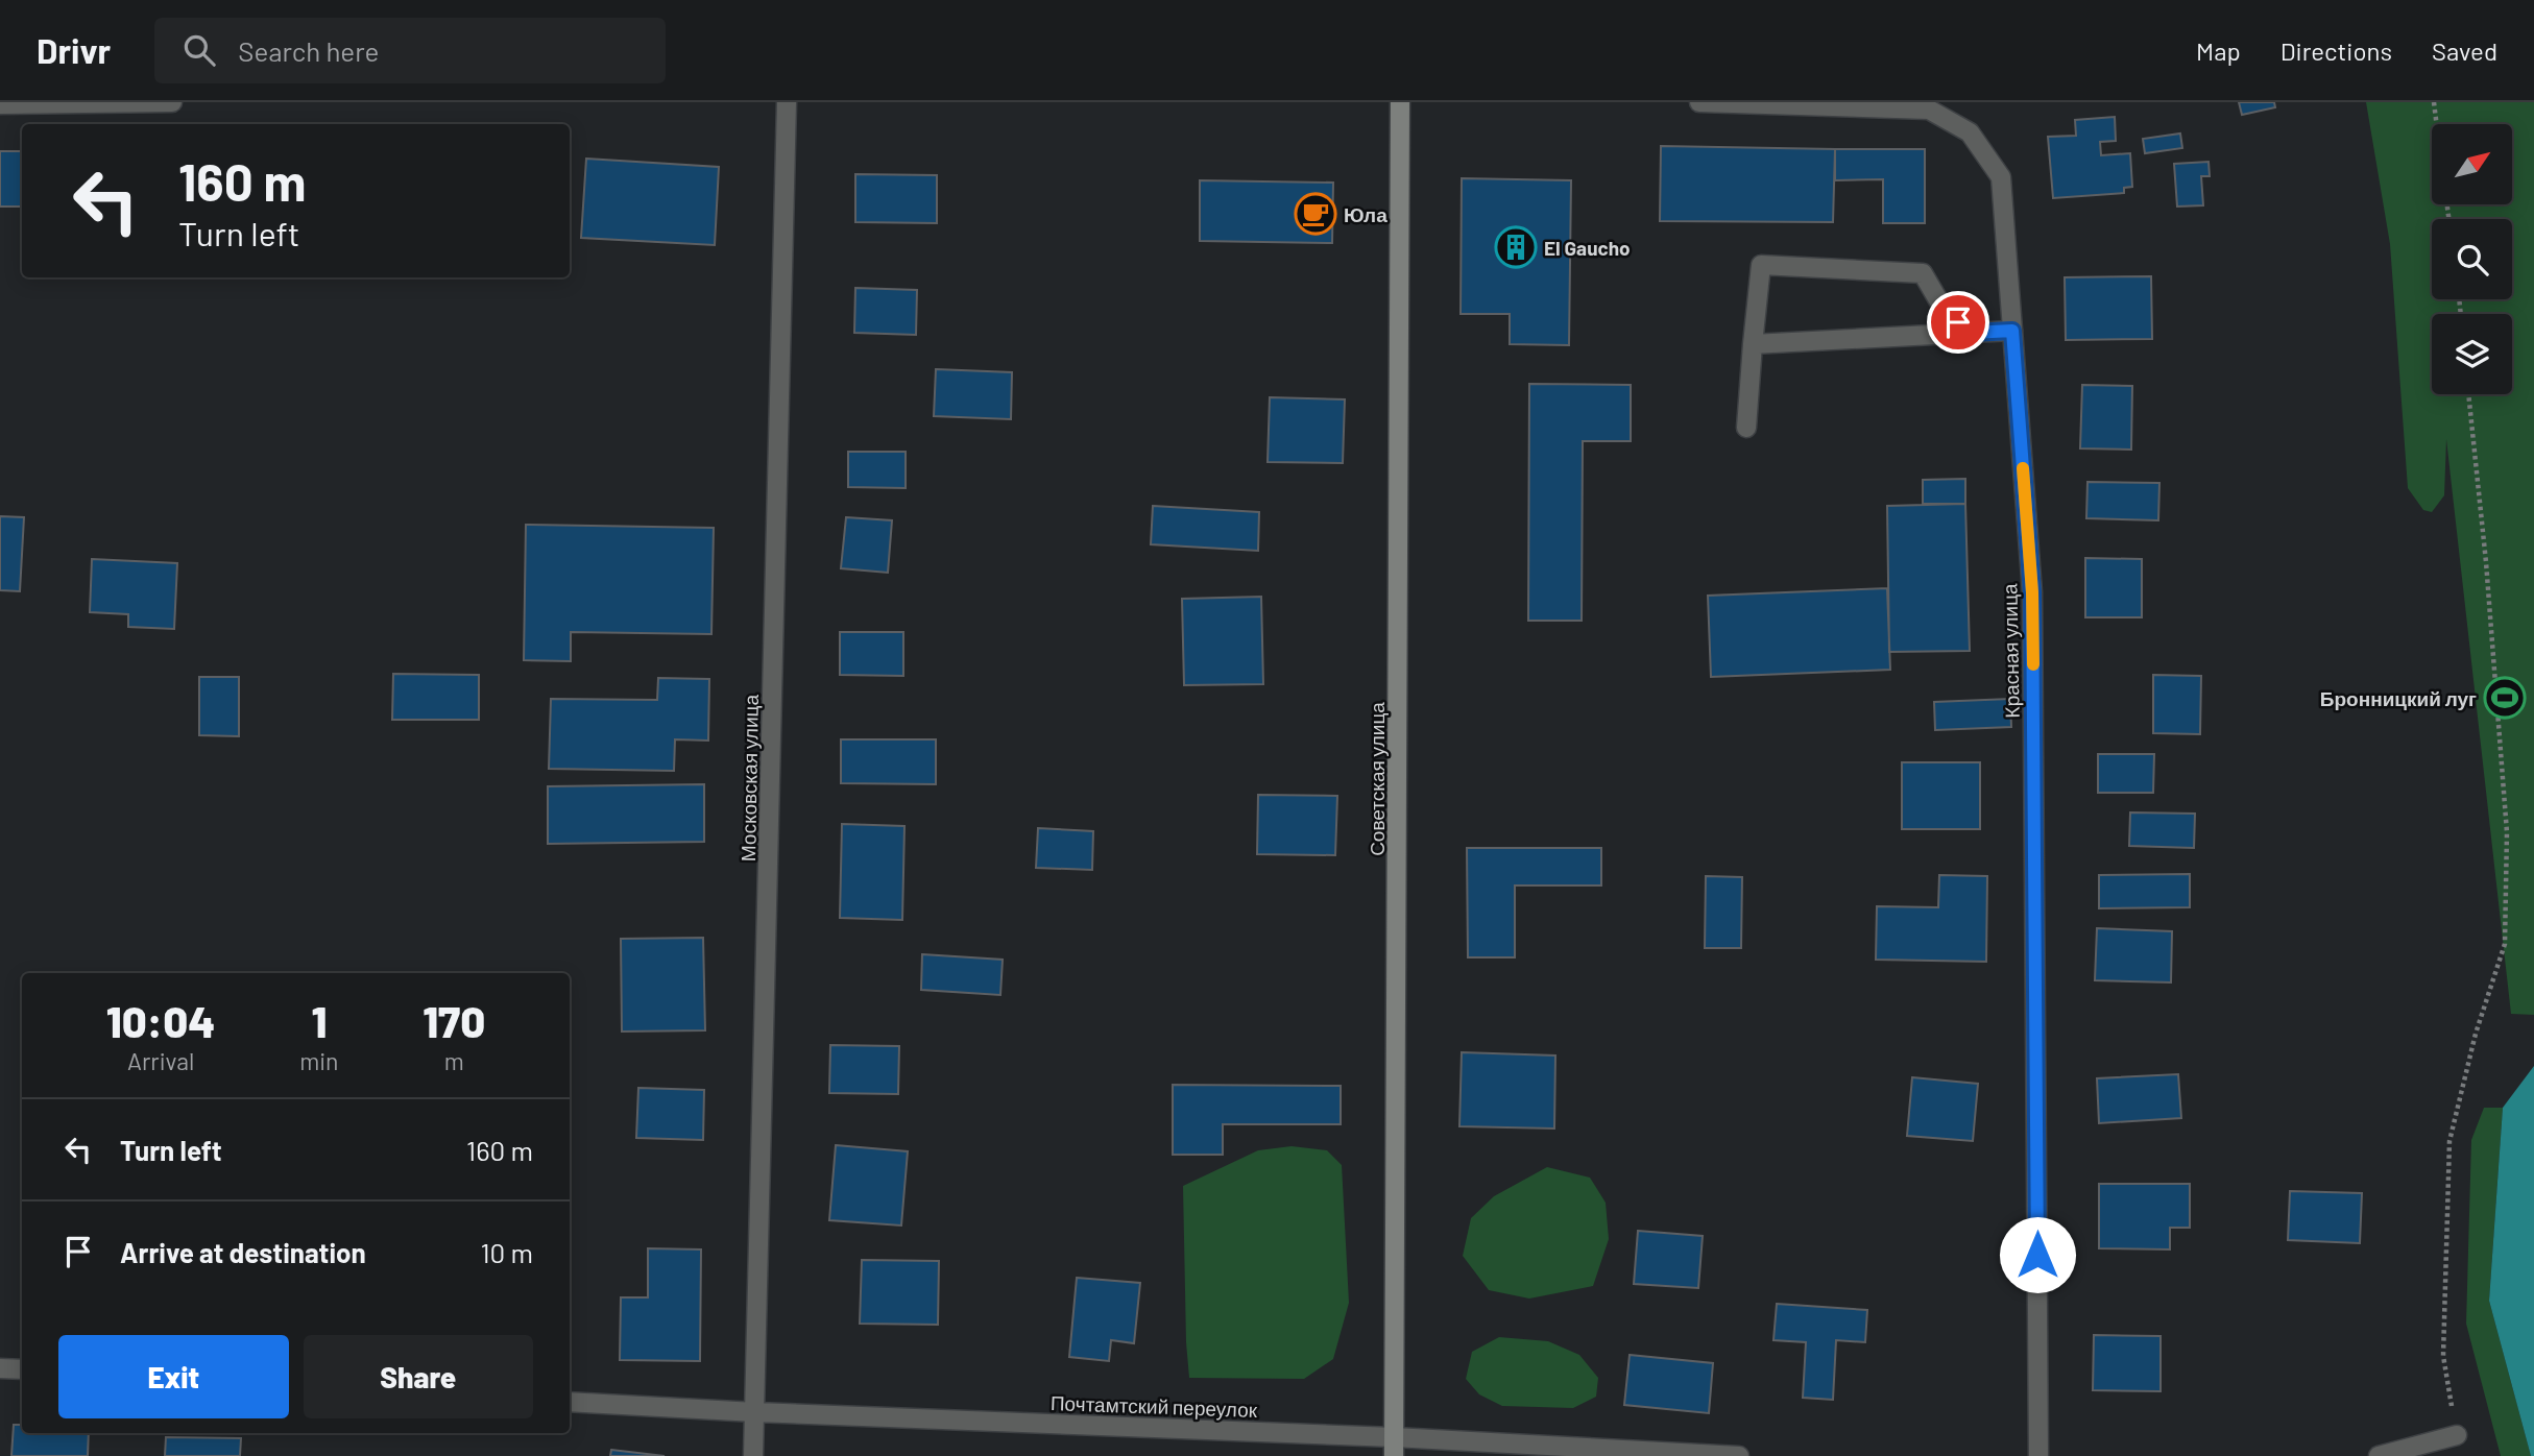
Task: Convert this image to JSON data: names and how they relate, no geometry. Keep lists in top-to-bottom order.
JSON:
{
  "streets": {
    "main road": ["Советская улица"],
    "street": ["Красная улица", "Московская улица", "Почтамтский переулок"]
  },
  "crossings": [
    ["Московская улица", "Почтамтский переулок"],
    ["Советская улица", "Почтамтский переулок"]
  ],
  "places": {
    "cafe": ["Юла"],
    "building": ["El Gaucho"],
    "sports": ["Бронницкий луг"]
  },
  "north": "top right",
  "page": {
    "header": "Drivr",
    "search": "Search here",
    "nav": ["Map", "Directions", "Saved"],
    "turn": ["160 m", "Turn left"],
    "eta": [
      "10:04",
      "Arrival",
      "1",
      "min",
      "170",
      "m"
    ],
    "list": [
      {
        "name": "Turn left",
        "value": "160 m"
      },
      {
        "name": "Arrive at destination",
        "value": "10 m"
      }
    ],
    "buttons": ["Exit", "Share"]
  }
}
